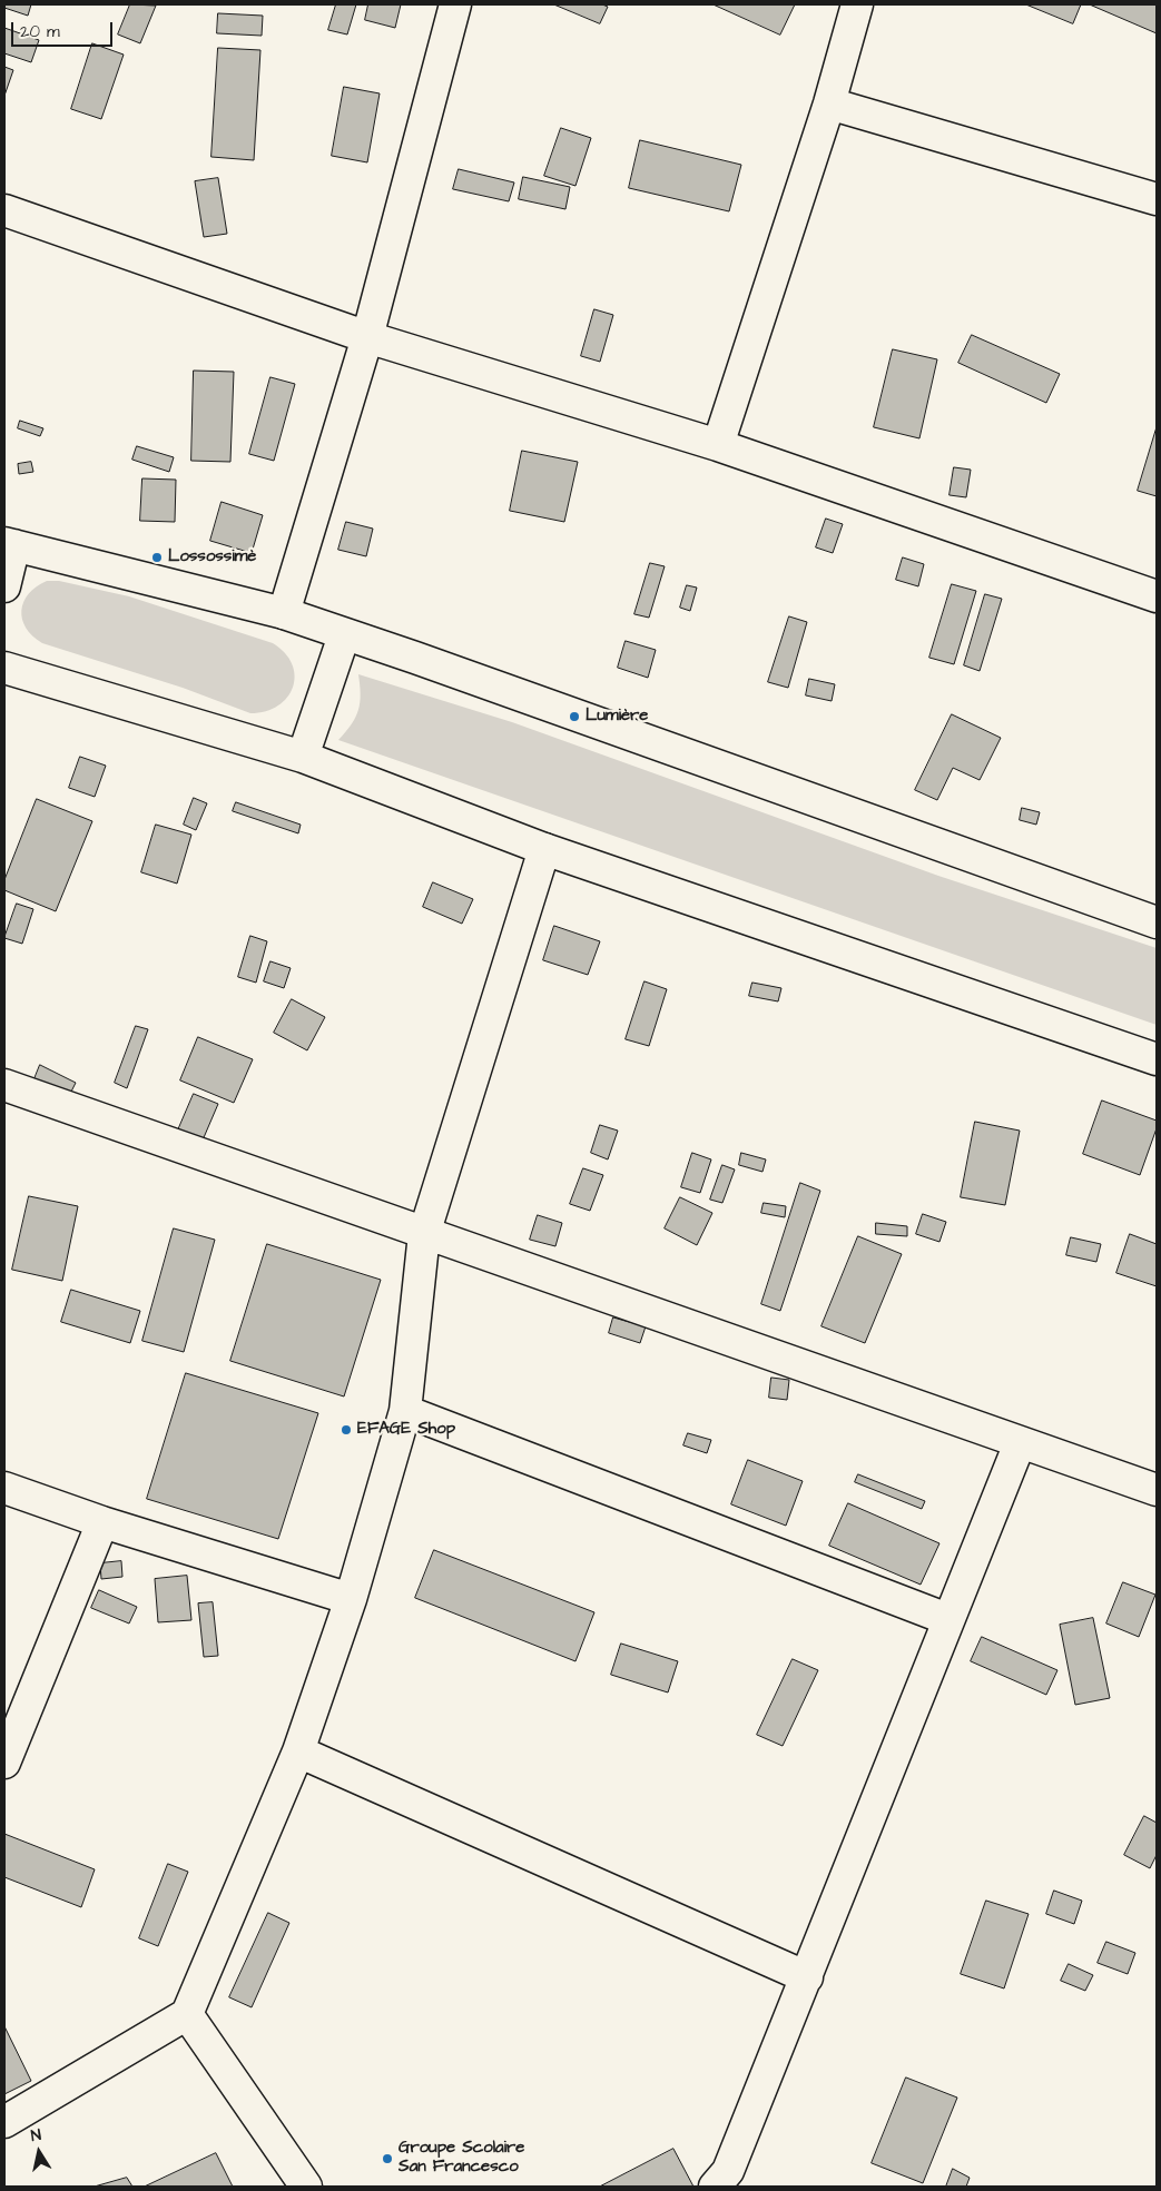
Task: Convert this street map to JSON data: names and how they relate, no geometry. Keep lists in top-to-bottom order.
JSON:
{
  "places": [
    "Lossossimè",
    "Lumière",
    "EFAGE Shop",
    "Groupe Scolaire San Francesco"
  ],
  "scale_bar": "20 m",
  "north": "top"
}
